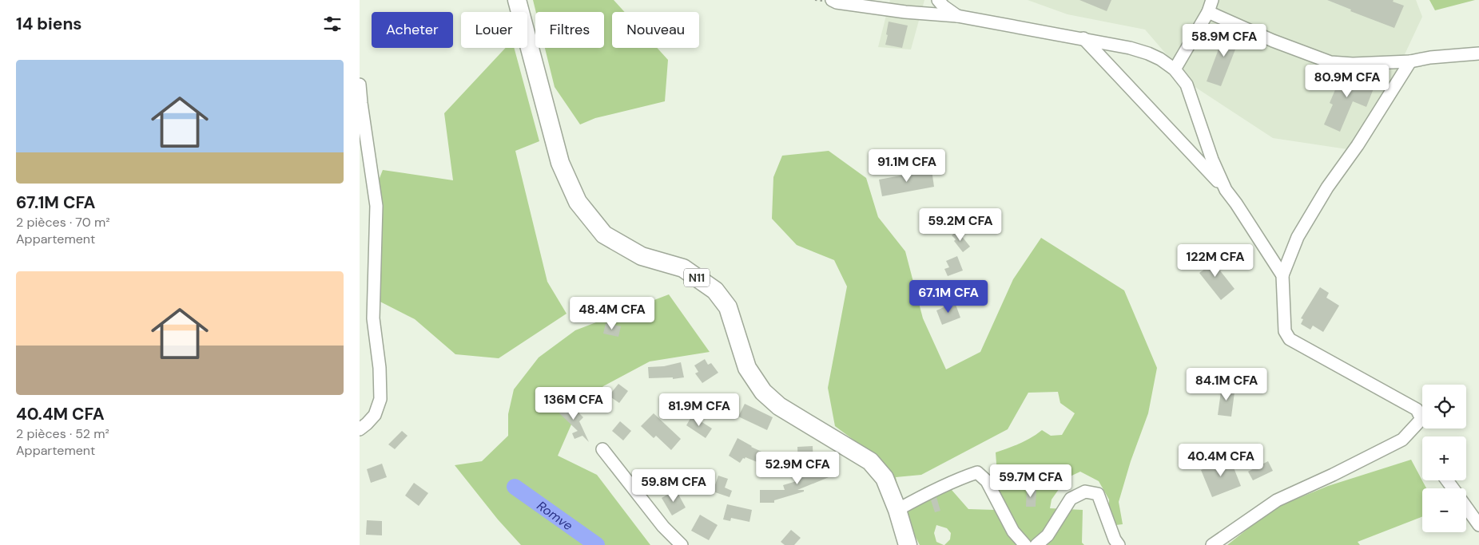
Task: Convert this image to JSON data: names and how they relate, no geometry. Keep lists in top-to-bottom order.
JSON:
{
  "streets": {
    "highway": ["N11"]
  },
  "water": ["Romve"],
  "page": {
    "heading": "14 biens",
    "chip": [
      "Acheter",
      "Louer",
      "Filtres",
      "Nouveau"
    ],
    "price": [
      "58.9M CFA",
      "80.9M CFA",
      "91.1M CFA",
      "59.2M CFA",
      "122M CFA",
      "67.1M CFA",
      "48.4M CFA",
      "84.1M CFA",
      "136M CFA",
      "81.9M CFA",
      "40.4M CFA",
      "52.9M CFA",
      "59.7M CFA",
      "59.8M CFA"
    ],
    "list": [
      {
        "name": "67.1M CFA",
        "note": "2 pièces · 70 m² · Appartement"
      },
      {
        "name": "40.4M CFA",
        "note": "2 pièces · 52 m² · Appartement"
      }
    ],
    "map_buttons": ["+", "−"]
  }
}
